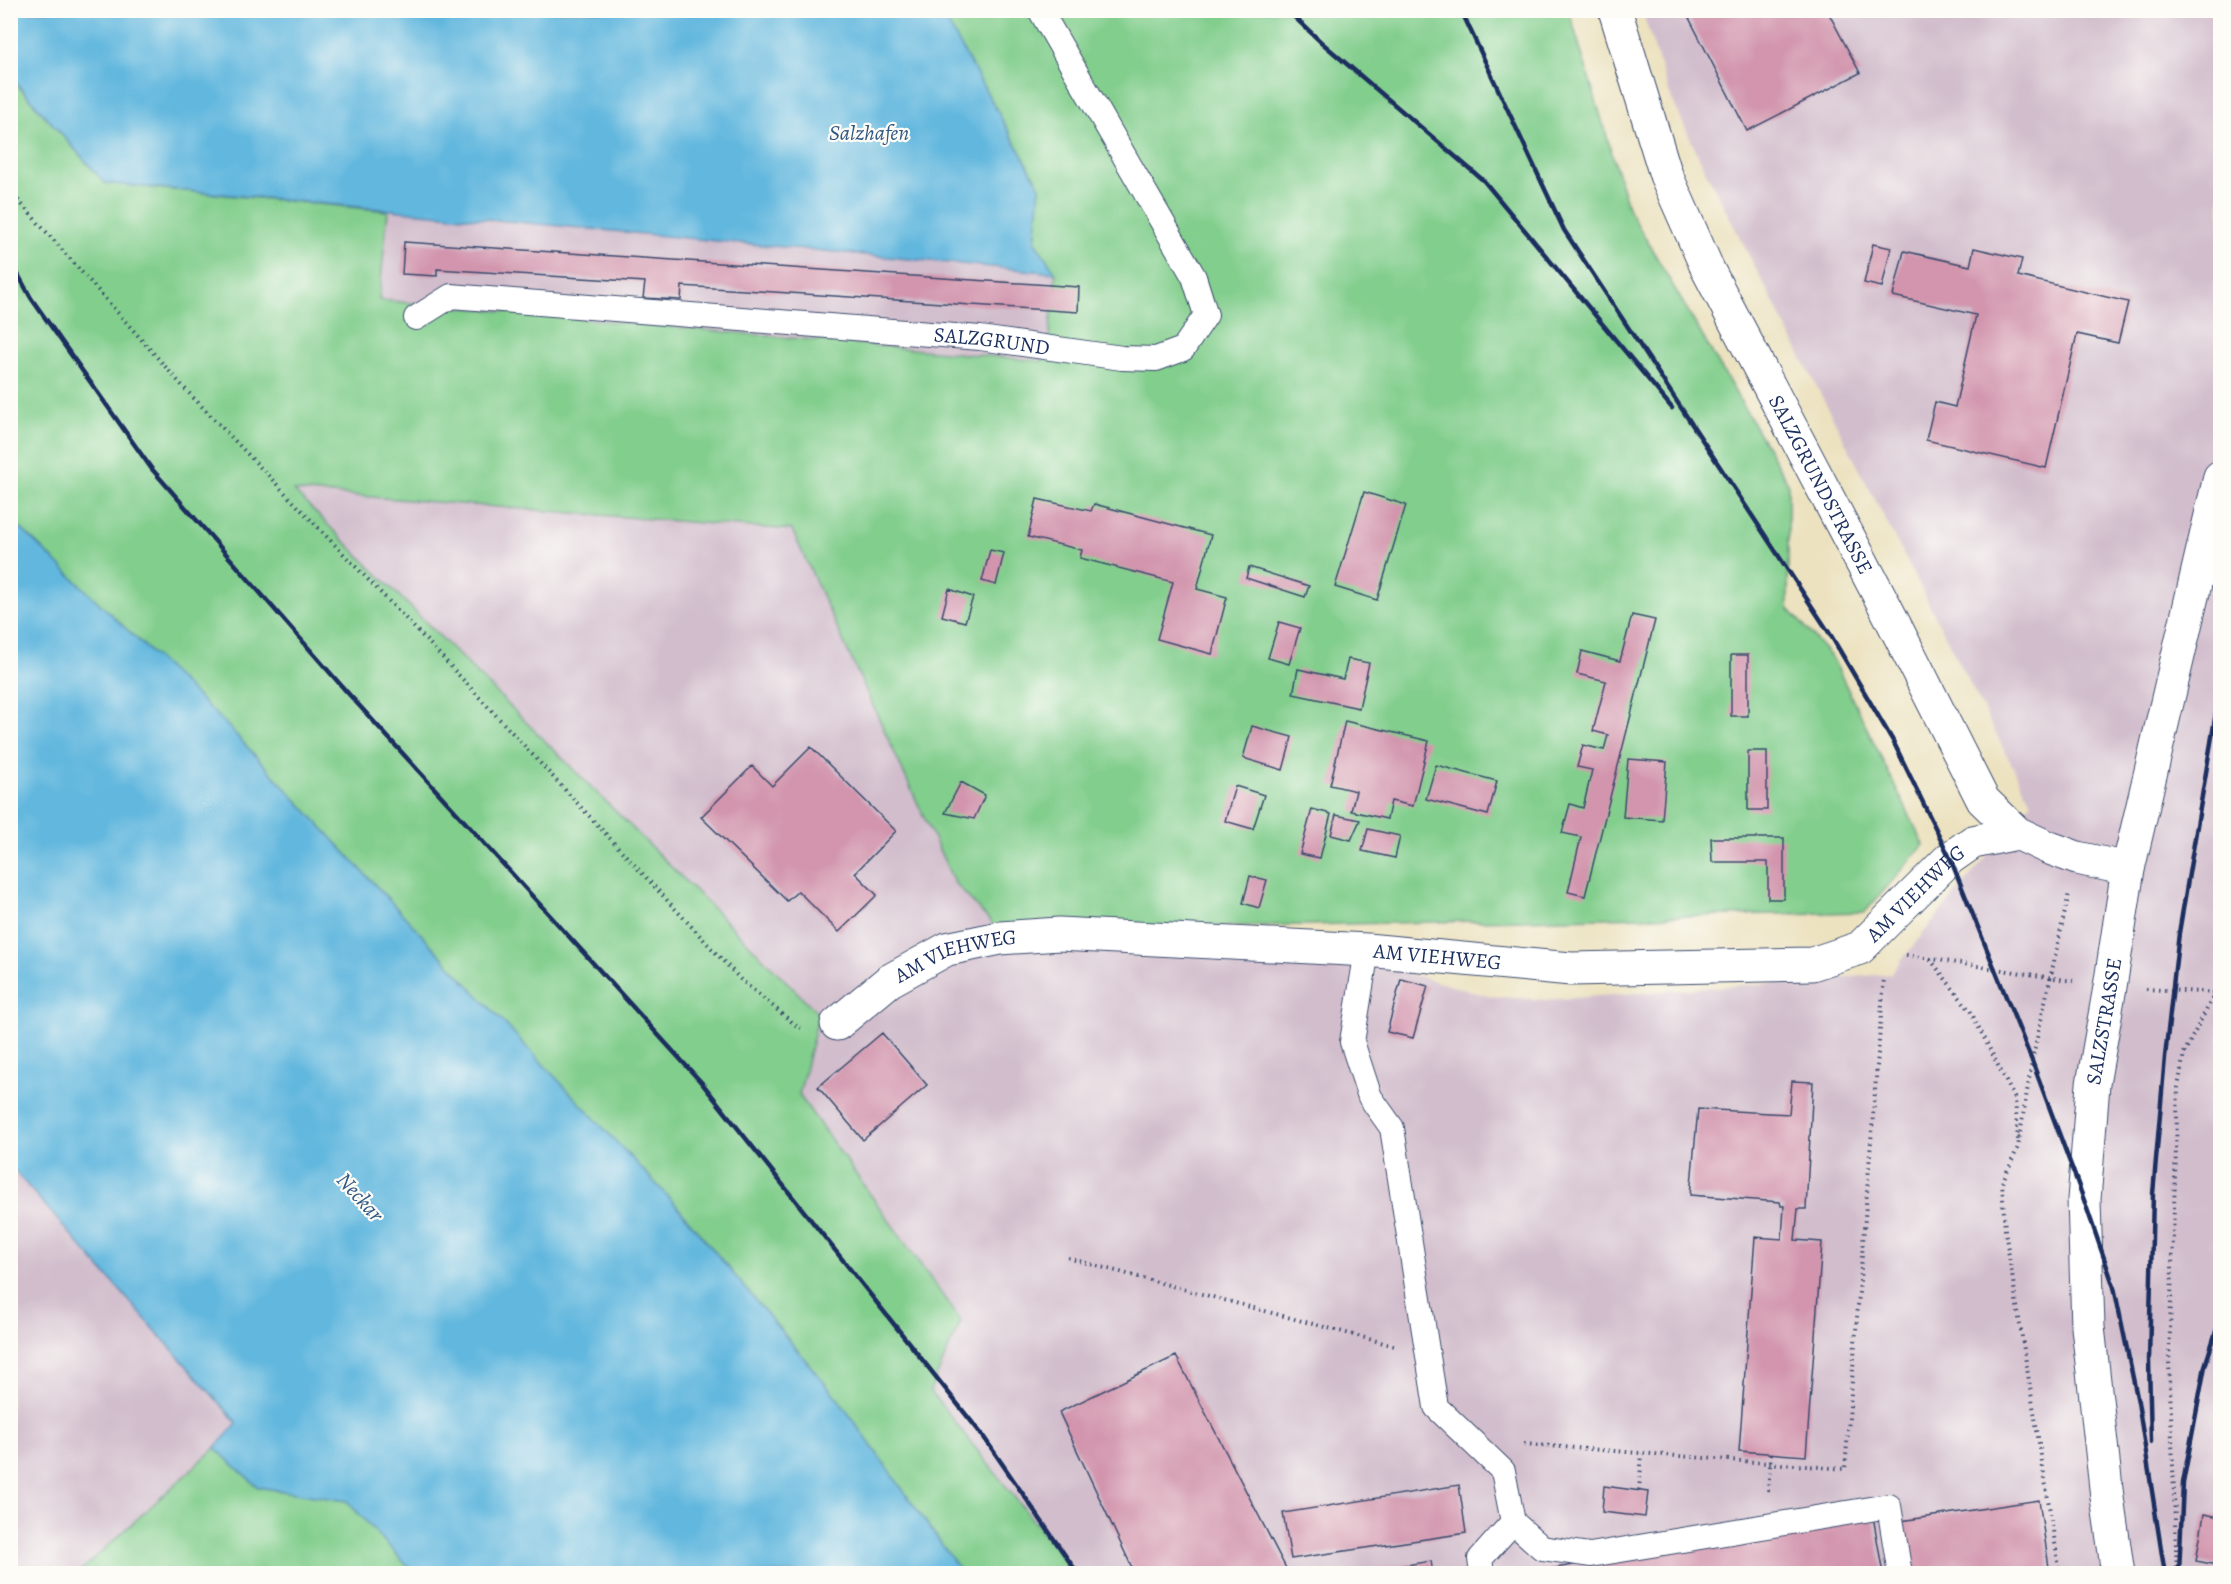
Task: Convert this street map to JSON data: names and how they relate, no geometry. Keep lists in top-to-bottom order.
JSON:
{
  "streets": {
    "street": ["SALZGRUNDSTRASSE", "AM VIEHWEG", "SALZSTRASSE"],
    "lane": ["SALZGRUND"]
  },
  "crossings": [
    ["SALZGRUNDSTRASSE", "AM VIEHWEG"],
    ["SALZGRUNDSTRASSE", "SALZSTRASSE"]
  ],
  "water": ["Salzhafen", "Neckar"]
}
